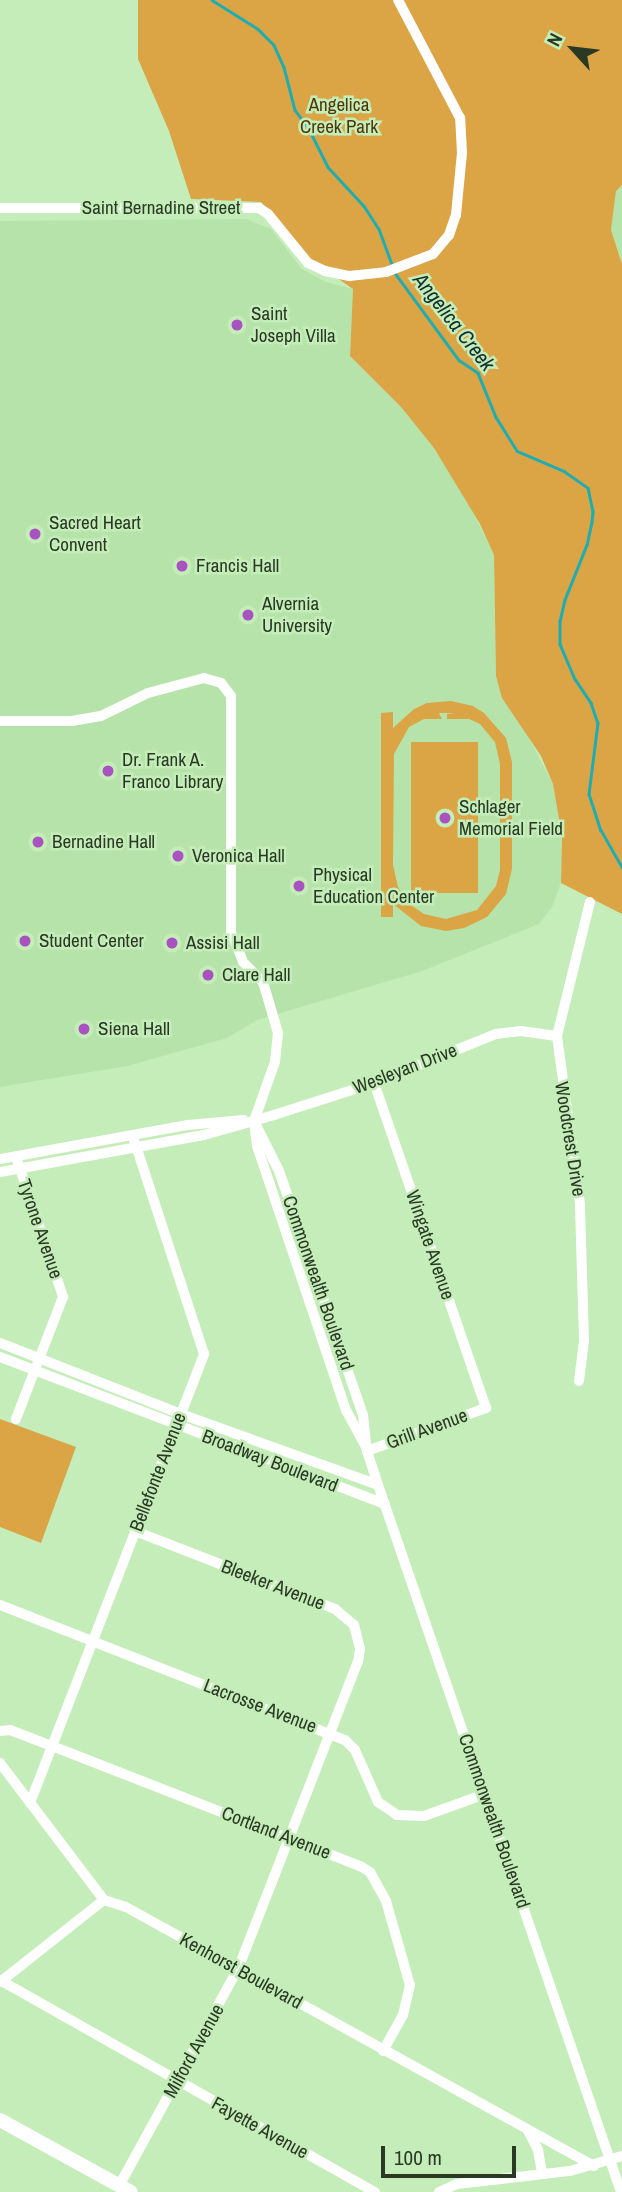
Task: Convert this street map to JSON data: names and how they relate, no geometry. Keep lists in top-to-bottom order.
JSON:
{
  "streets": {
    "street": [
      "Saint Bernadine Street",
      "Wesleyan Drive",
      "Woodcrest Drive",
      "Tyrone Avenue",
      "Wingate Avenue",
      "Commonwealth Boulevard",
      "Grill Avenue",
      "Broadway Boulevard",
      "Bellefonte Avenue",
      "Bleeker Avenue",
      "Lacrosse Avenue",
      "Cortland Avenue",
      "Kenhorst Boulevard",
      "Milford Avenue",
      "Fayette Avenue"
    ]
  },
  "crossings": [
    ["Wesleyan Drive", "Woodcrest Drive"],
    ["Wesleyan Drive", "Wingate Avenue"],
    ["Wesleyan Drive", "Commonwealth Boulevard"],
    ["Tyrone Avenue", "Broadway Boulevard"],
    ["Wingate Avenue", "Grill Avenue"],
    ["Commonwealth Boulevard", "Grill Avenue"],
    ["Commonwealth Boulevard", "Broadway Boulevard"],
    ["Commonwealth Boulevard", "Lacrosse Avenue"],
    ["Broadway Boulevard", "Bellefonte Avenue"],
    ["Bellefonte Avenue", "Bleeker Avenue"],
    ["Bellefonte Avenue", "Lacrosse Avenue"],
    ["Bellefonte Avenue", "Cortland Avenue"],
    ["Bleeker Avenue", "Milford Avenue"],
    ["Lacrosse Avenue", "Milford Avenue"],
    ["Cortland Avenue", "Kenhorst Boulevard"],
    ["Cortland Avenue", "Milford Avenue"],
    ["Kenhorst Boulevard", "Milford Avenue"],
    ["Milford Avenue", "Fayette Avenue"]
  ],
  "water": ["Angelica Creek"],
  "parks": ["Angelica Creek Park"],
  "places": [
    "Saint Joseph Villa",
    "Sacred Heart Convent",
    "Francis Hall",
    "Alvernia University",
    "Dr. Frank A. Franco Library",
    "Schlager Memorial Field",
    "Bernadine Hall",
    "Veronica Hall",
    "Physical Education Center",
    "Student Center",
    "Assisi Hall",
    "Clare Hall",
    "Siena Hall"
  ],
  "scale_bar": "100 m",
  "north": "top left"
}
